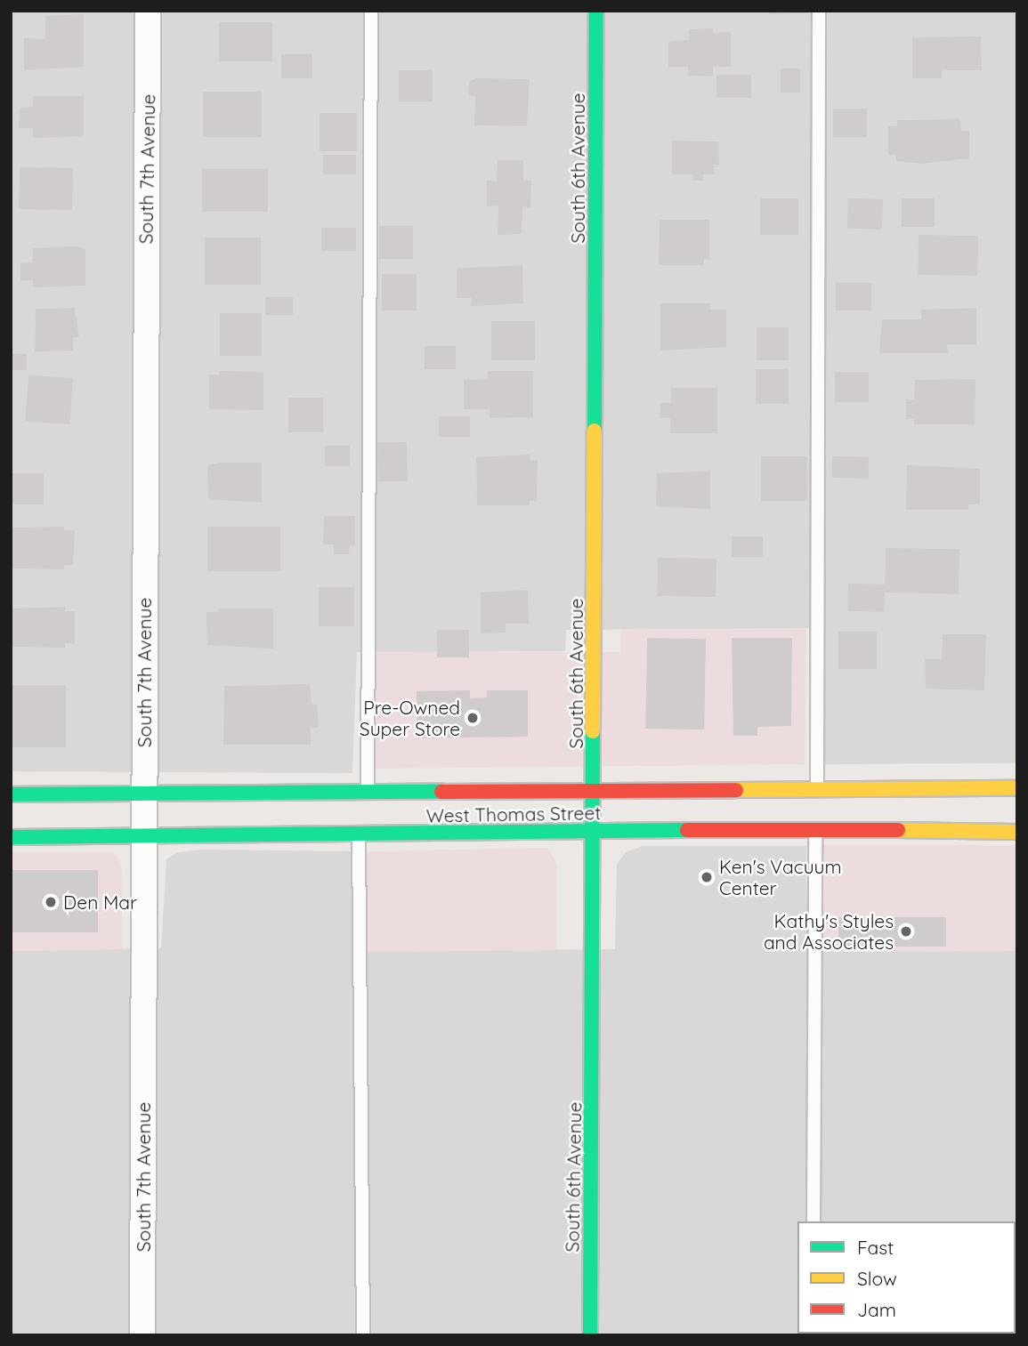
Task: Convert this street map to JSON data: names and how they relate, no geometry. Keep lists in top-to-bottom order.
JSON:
{
  "streets": {
    "main road": ["South 6th Avenue", "West Thomas Street"],
    "street": ["South 7th Avenue"]
  },
  "crossings": [
    ["South 6th Avenue", "West Thomas Street"],
    ["South 7th Avenue", "West Thomas Street"]
  ],
  "places": [
    "Pre-Owned Super Store",
    "Ken's Vacuum Center",
    "Den Mar",
    "Kathy's Styles and Associates"
  ],
  "legend": ["Fast", "Slow", "Jam"]
}
